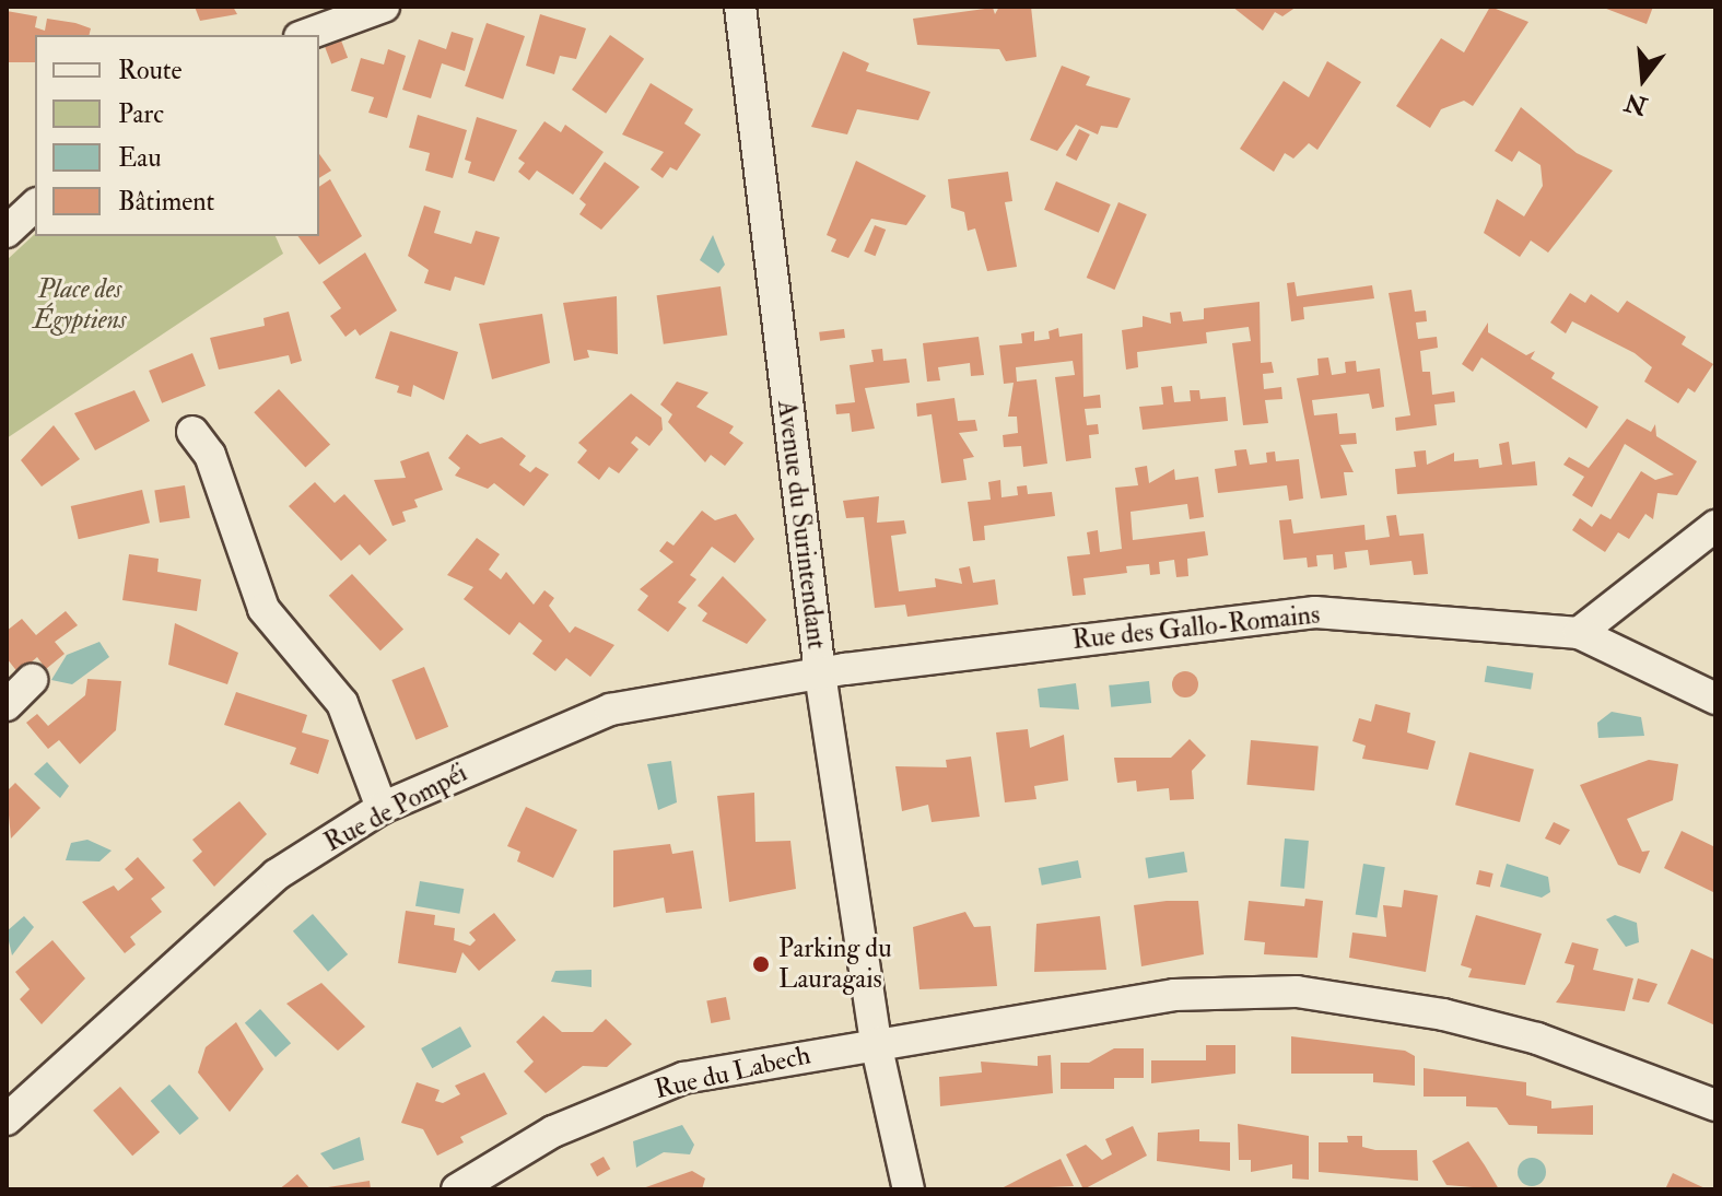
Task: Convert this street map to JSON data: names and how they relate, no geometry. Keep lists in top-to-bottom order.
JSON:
{
  "streets": {
    "street": [
      "Avenue du Surintendant",
      "Rue des Gallo-Romains",
      "Rue de Pompéi",
      "Rue du Labech"
    ]
  },
  "crossings": [
    ["Avenue du Surintendant", "Rue des Gallo-Romains"],
    ["Avenue du Surintendant", "Rue de Pompéi"],
    ["Avenue du Surintendant", "Rue du Labech"],
    ["Rue des Gallo-Romains", "Rue de Pompéi"]
  ],
  "parks": ["Place des Égyptiens"],
  "places": ["Parking du Lauragais"],
  "legend": [
    "Route",
    "Parc",
    "Eau",
    "Bâtiment"
  ],
  "north": "bottom"
}
